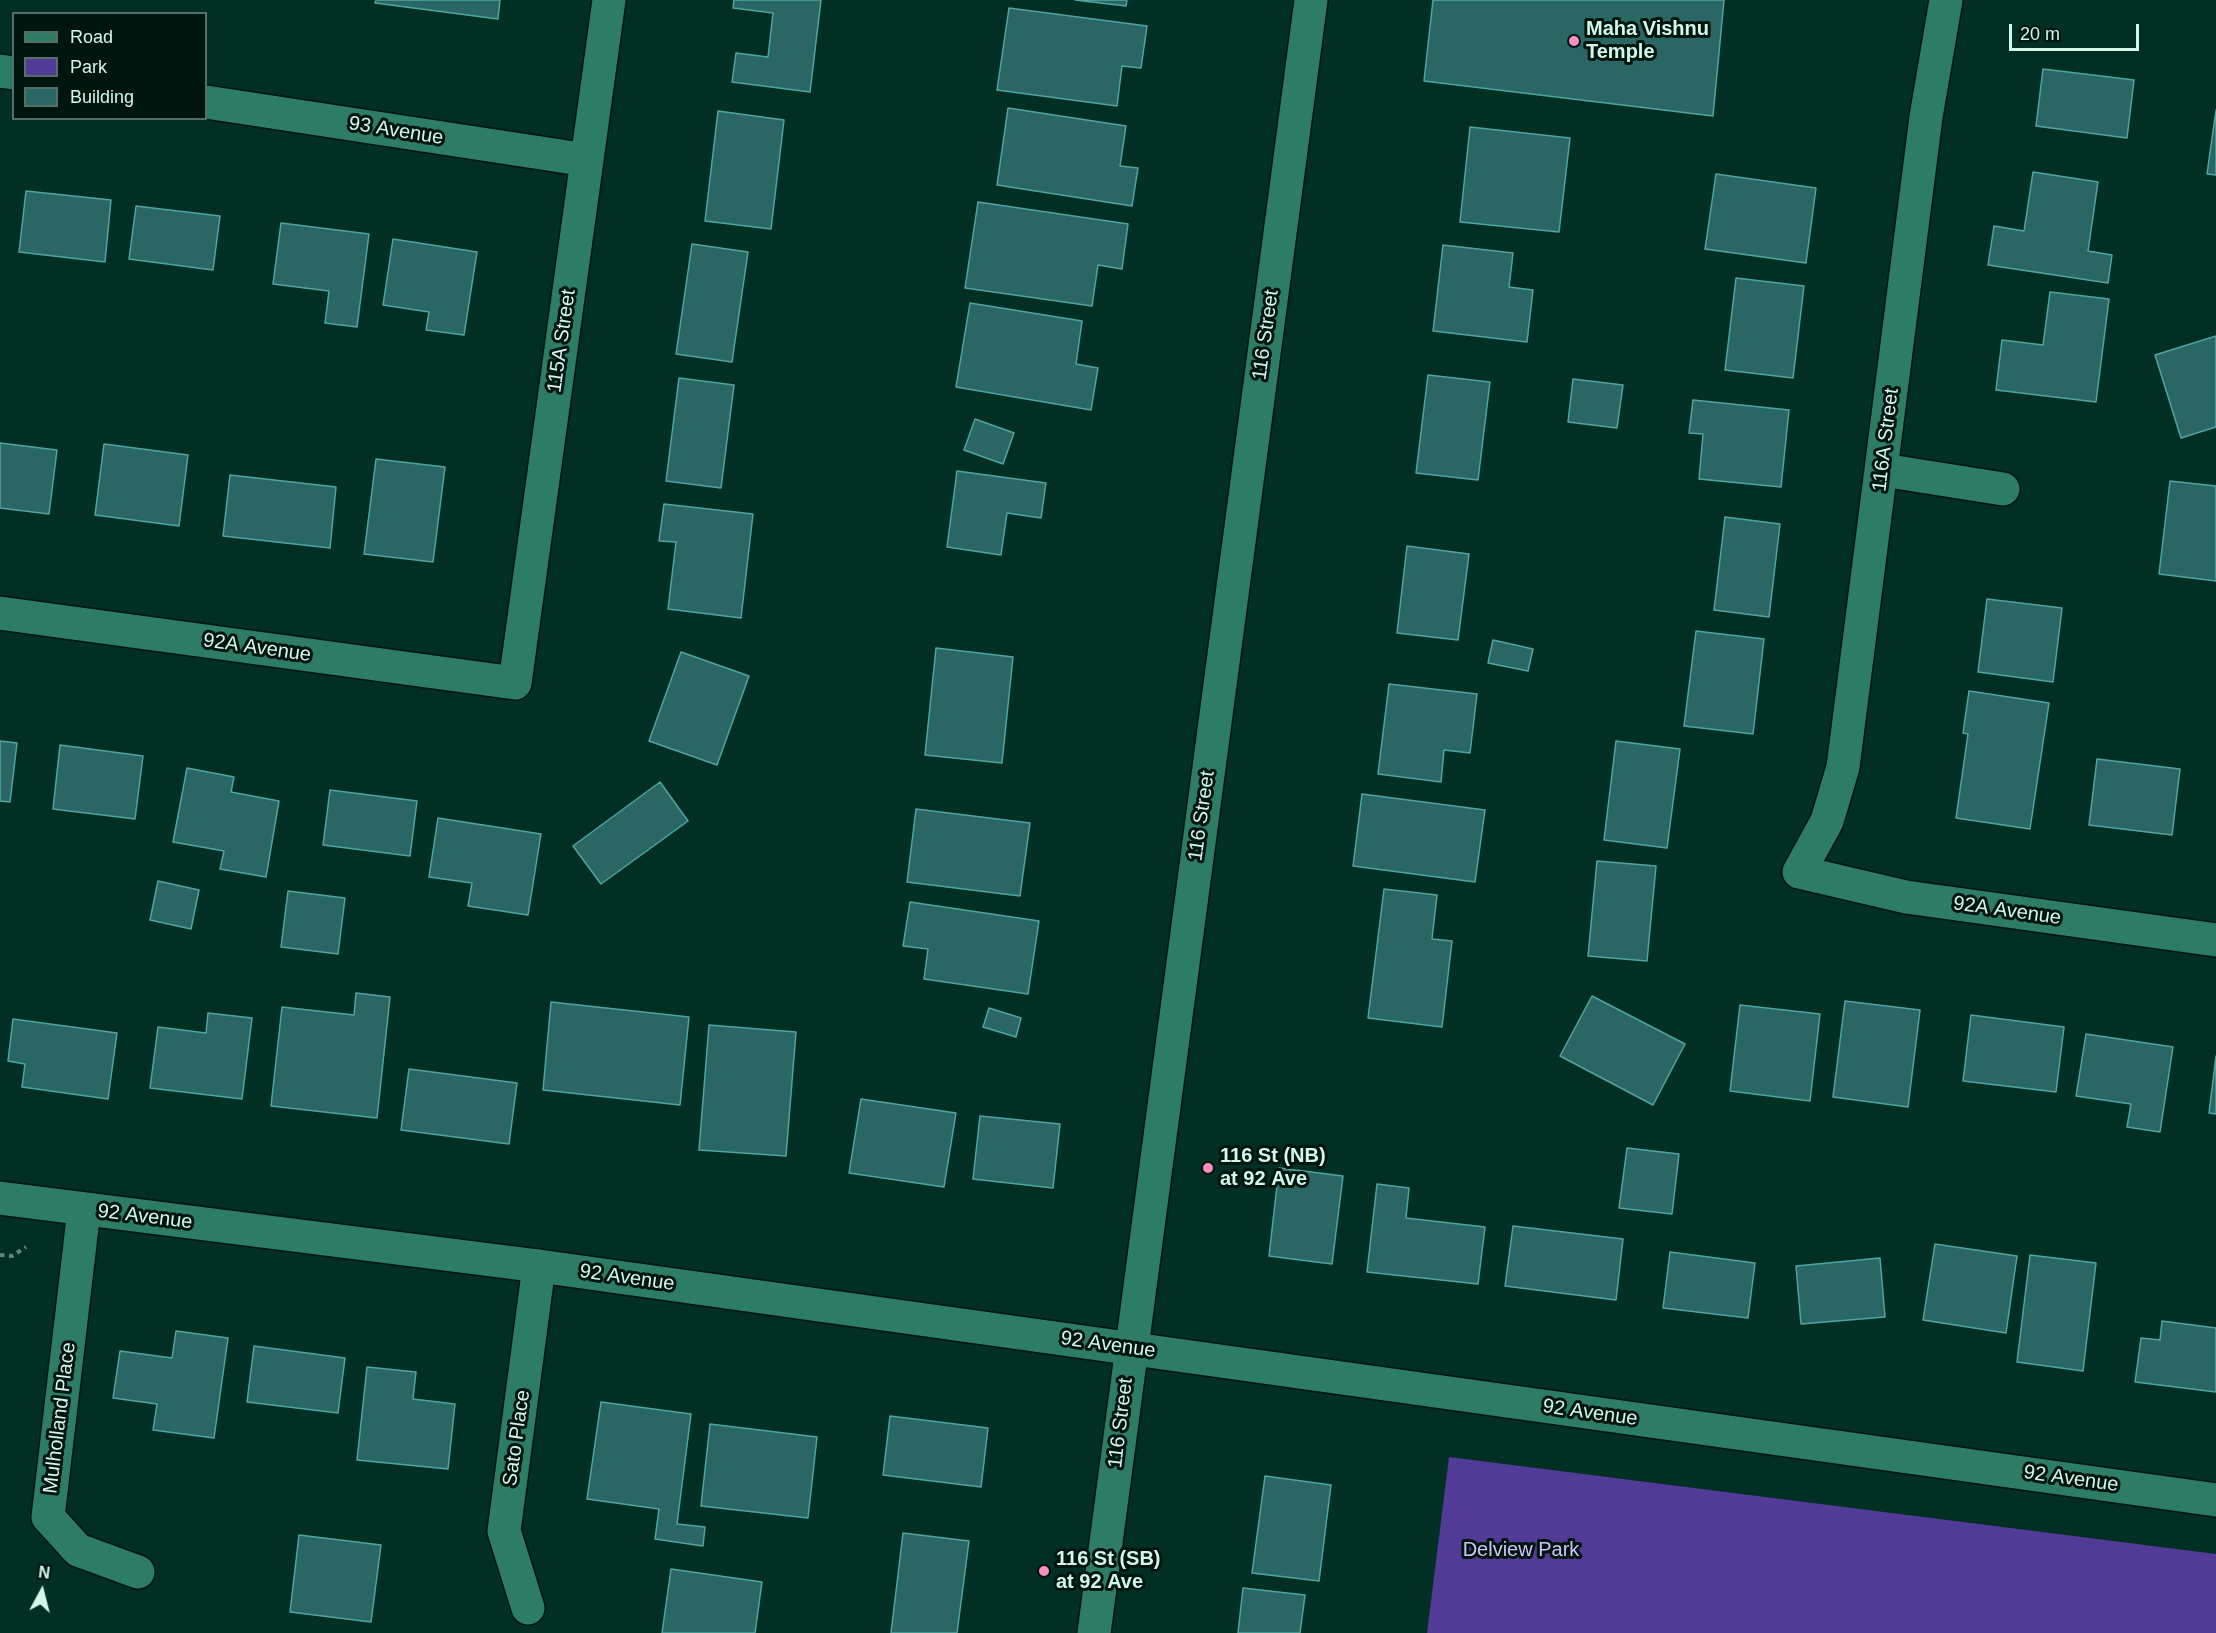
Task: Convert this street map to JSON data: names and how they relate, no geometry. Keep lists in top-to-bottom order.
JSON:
{
  "streets": {
    "street": [
      "93 Avenue",
      "116 Street",
      "115A Street",
      "116A Street",
      "92A Avenue",
      "92 Avenue",
      "Mulholland Place",
      "Sato Place"
    ]
  },
  "crossings": [
    ["93 Avenue", "115A Street"],
    ["116 Street", "92 Avenue"],
    ["115A Street", "92A Avenue"],
    ["116A Street", "92A Avenue"],
    ["92 Avenue", "Mulholland Place"],
    ["92 Avenue", "Sato Place"]
  ],
  "parks": ["Delview Park"],
  "places": ["Maha Vishnu Temple", "116 St (NB) at 92 Ave", "116 St (SB) at 92 Ave"],
  "legend": ["Road", "Park", "Building"],
  "scale_bar": "20 m",
  "north": "top"
}
